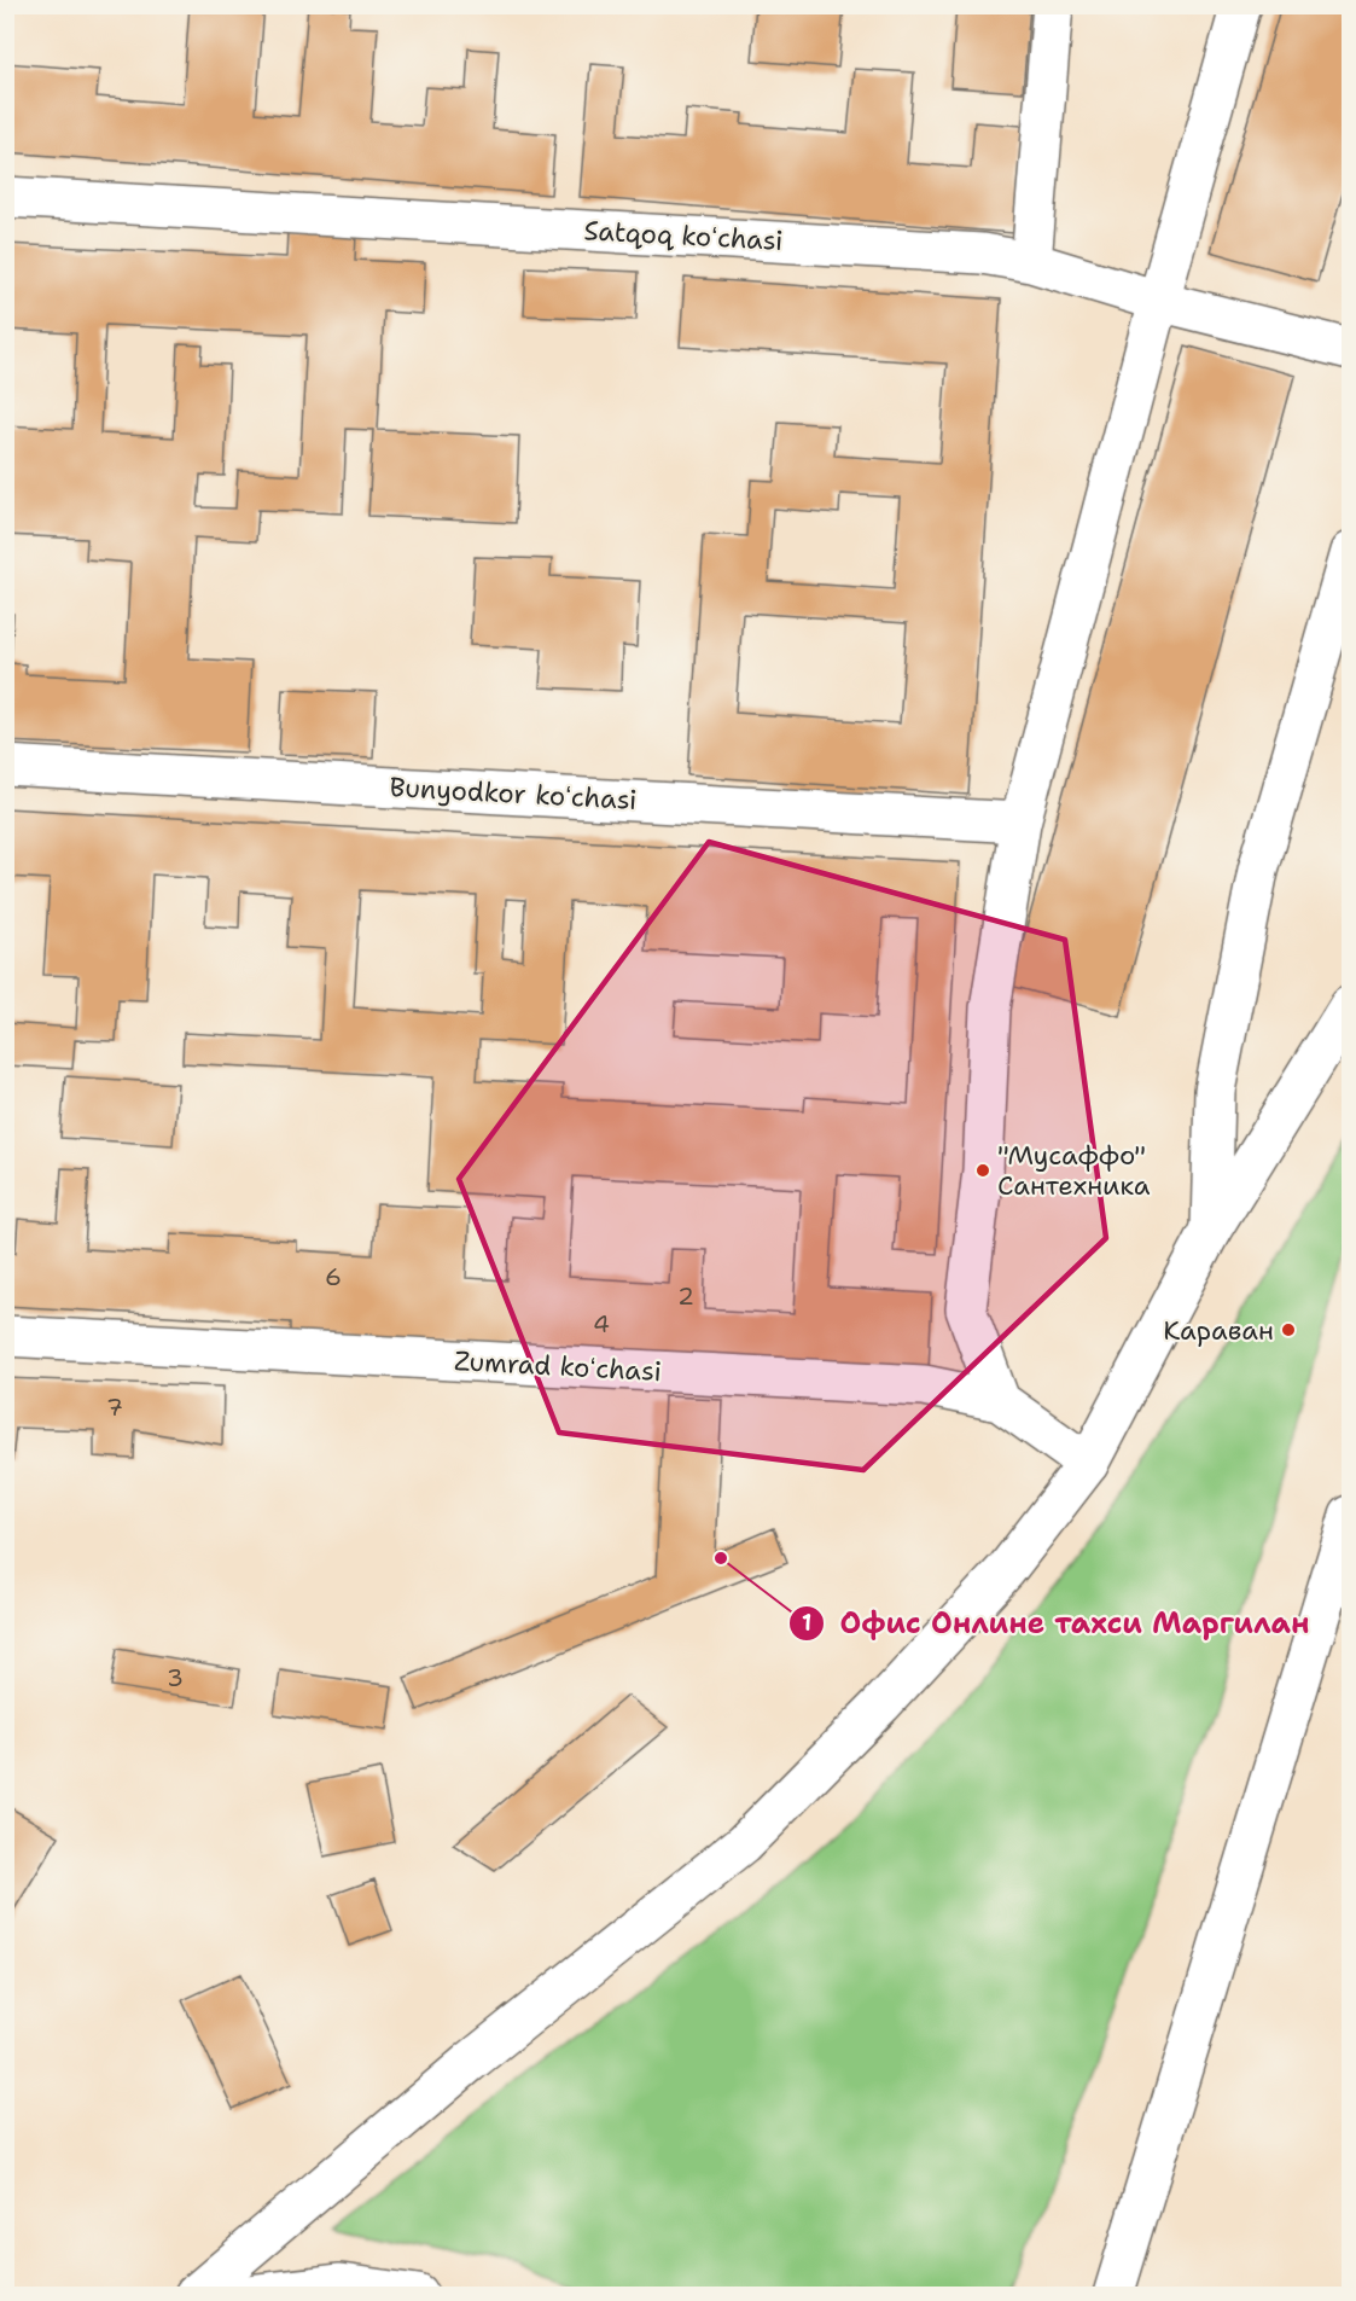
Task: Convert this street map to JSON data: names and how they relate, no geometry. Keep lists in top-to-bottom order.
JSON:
{
  "streets": {
    "main road": ["Satqoq koʻchasi", "Bunyodkor koʻchasi", "Zumrad koʻchasi"]
  },
  "places": ["\"Мусаффо\" Сантехника", "Караван", "Офис Онлине тахси Маргилан"],
  "house_numbers": [
    "6",
    "2",
    "4",
    "7",
    "3"
  ]
}
